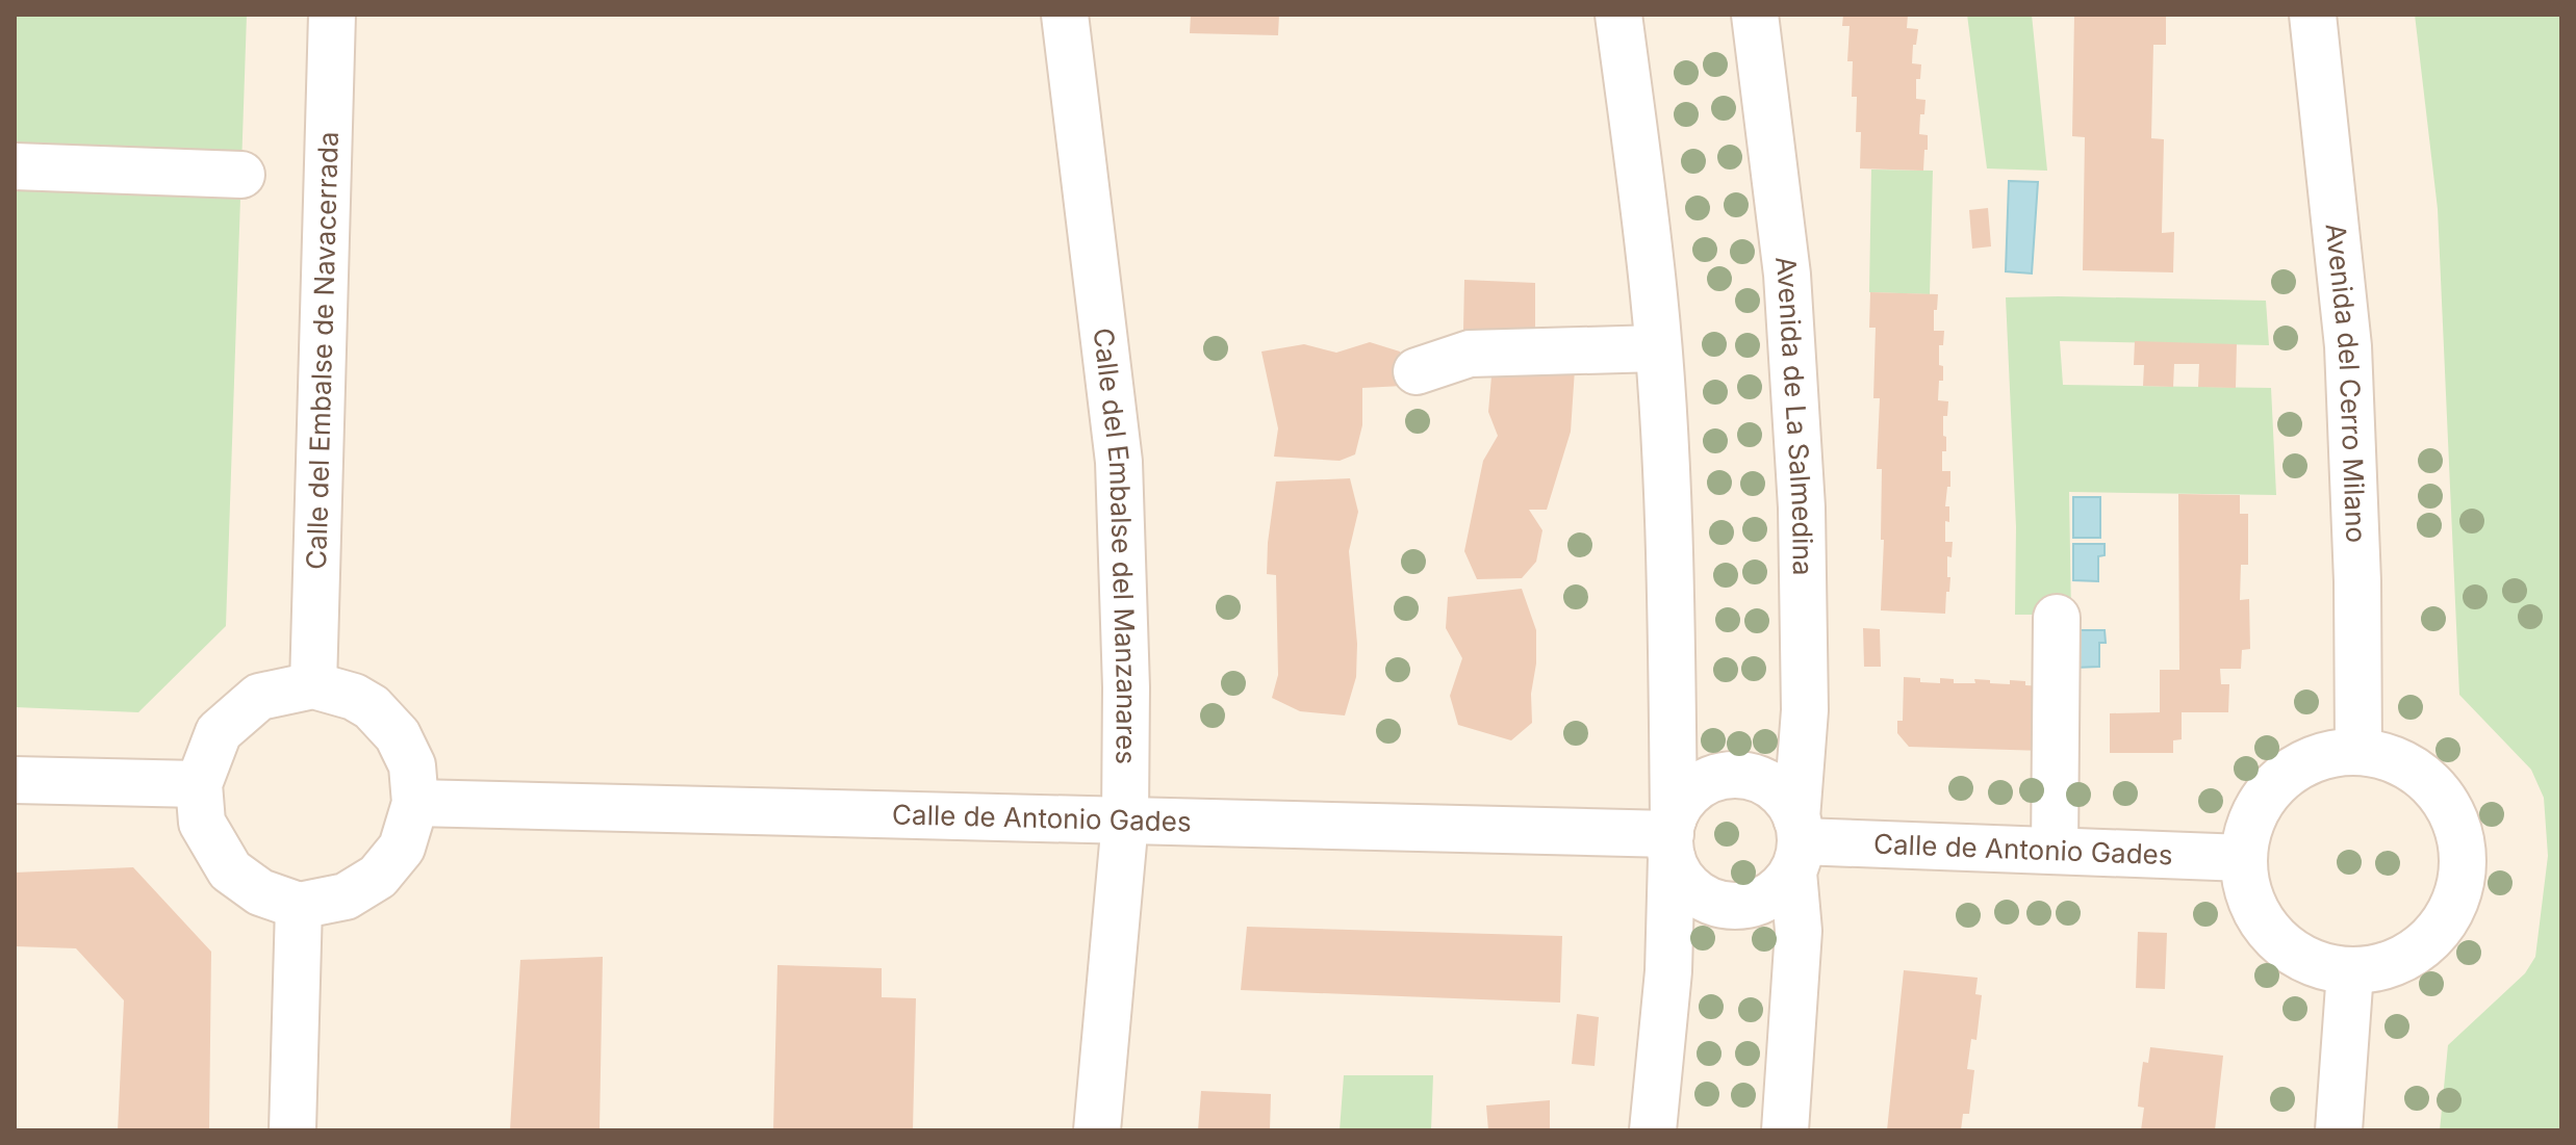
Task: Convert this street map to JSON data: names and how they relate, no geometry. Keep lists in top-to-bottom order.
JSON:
{
  "streets": {
    "street": [
      "Calle del Embalse de Navacerrada",
      "Avenida del Cerro Milano",
      "Avenida de La Salmedina",
      "Calle del Embalse del Manzanares",
      "Calle de Antonio Gades"
    ]
  },
  "crossings": [
    ["Calle del Embalse de Navacerrada", "Calle de Antonio Gades"],
    ["Avenida del Cerro Milano", "Calle de Antonio Gades"],
    ["Avenida de La Salmedina", "Calle de Antonio Gades"],
    ["Calle del Embalse del Manzanares", "Calle de Antonio Gades"]
  ]
}
